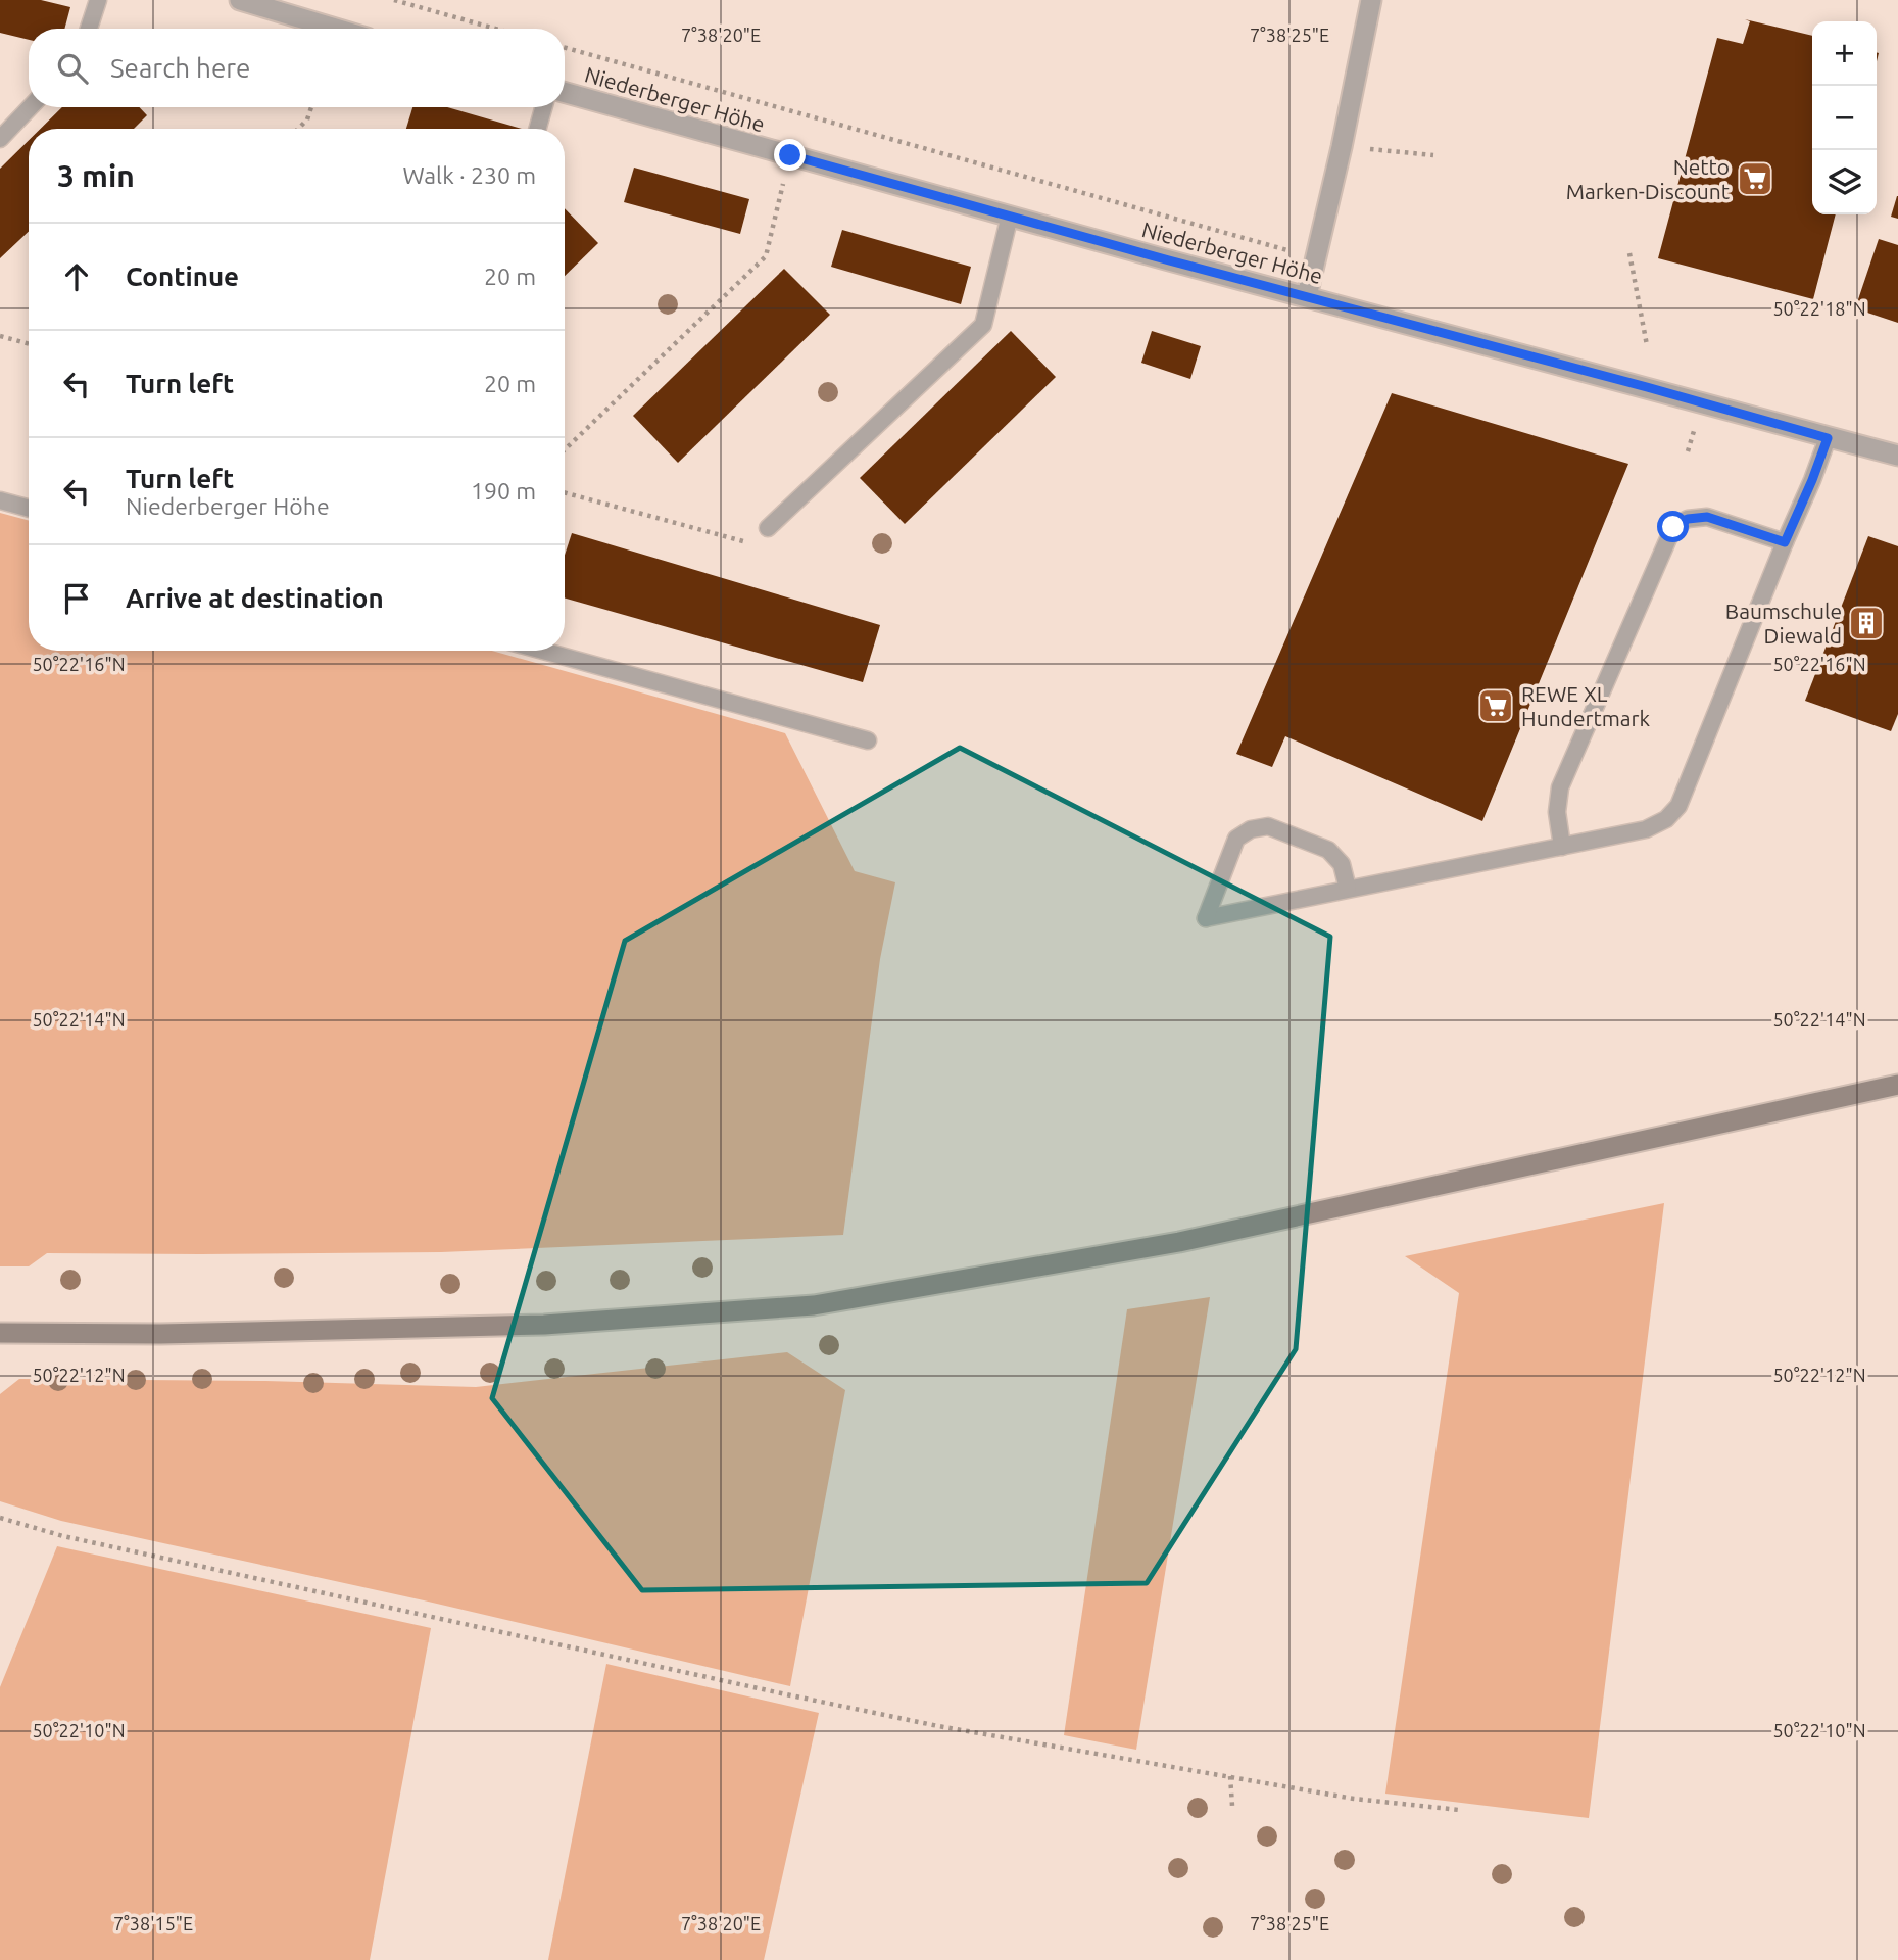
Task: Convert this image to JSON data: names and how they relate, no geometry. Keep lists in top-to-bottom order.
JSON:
{
  "streets": {
    "street": ["Niederberger Höhe"]
  },
  "places": {
    "supermarket": ["Netto Marken-Discount", "REWE XL Hundertmark"],
    "building": ["Baumschule Diewald"]
  },
  "page": {
    "map_buttons": ["+", "−"],
    "search": "Search here",
    "heading": ["3 min", "Walk · 230 m"],
    "list": [
      ["Continue", "20 m"],
      ["Turn left", "20 m"],
      ["Turn left", "Niederberger Höhe", "190 m"],
      "Arrive at destination"
    ]
  },
  "coordinates": [
    "7°38'20\"E",
    "7°38'25\"E",
    "50°22'18\"N",
    "50°22'16\"N",
    "50°22'14\"N",
    "50°22'12\"N",
    "50°22'10\"N",
    "7°38'15\"E"
  ]
}
